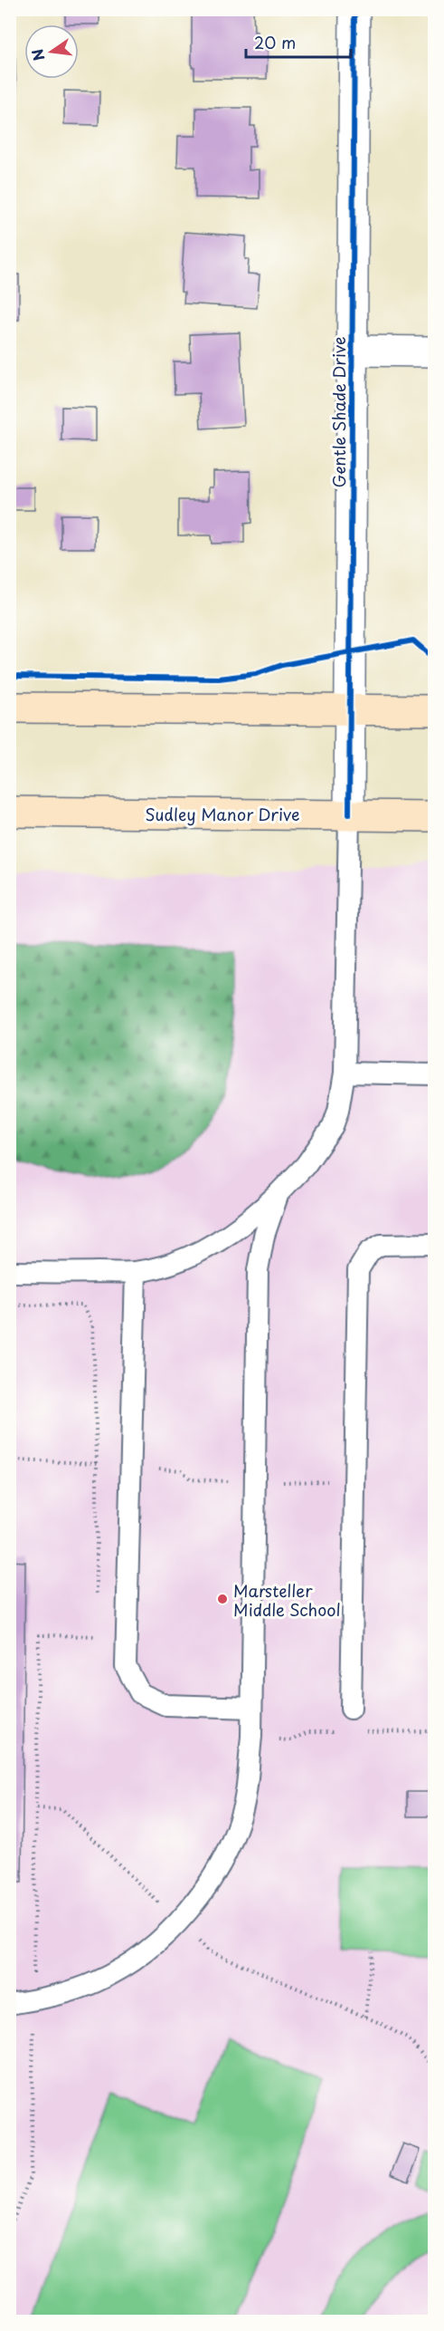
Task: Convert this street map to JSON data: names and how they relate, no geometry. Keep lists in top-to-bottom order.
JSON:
{
  "streets": {
    "main road": ["Sudley Manor Drive"],
    "street": ["Gentle Shade Drive"]
  },
  "crossings": [
    ["Gentle Shade Drive", "Sudley Manor Drive"]
  ],
  "places": ["Marsteller Middle School"],
  "scale_bar": "20 m",
  "north": "left"
}
